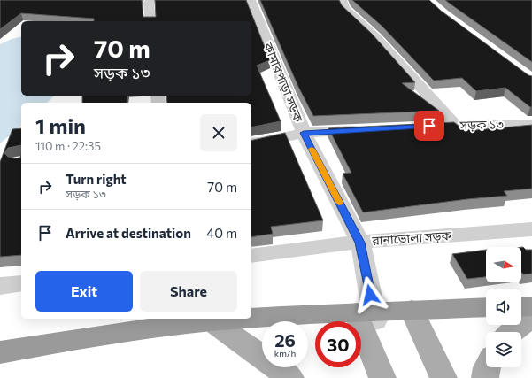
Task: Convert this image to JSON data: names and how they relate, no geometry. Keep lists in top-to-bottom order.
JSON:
{
  "streets": {
    "street": ["কামারপাড়া সড়ক", "সড়ক ১৩", "রানাভোলা সড়ক"]
  },
  "crossings": [
    ["কামারপাড়া সড়ক", "রানাভোলা সড়ক"]
  ],
  "north": "right",
  "page": {
    "turn": ["70 m", "সড়ক ১৩"],
    "heading": ["1 min", "110 m · 22:35"],
    "list": [
      {
        "name": "Turn right",
        "note": "সড়ক ১৩",
        "value": "70 m"
      },
      {
        "name": "Arrive at destination",
        "value": "40 m"
      }
    ],
    "buttons": ["Exit", "Share"],
    "speed": "26 km/h",
    "limit": "30"
  }
}
